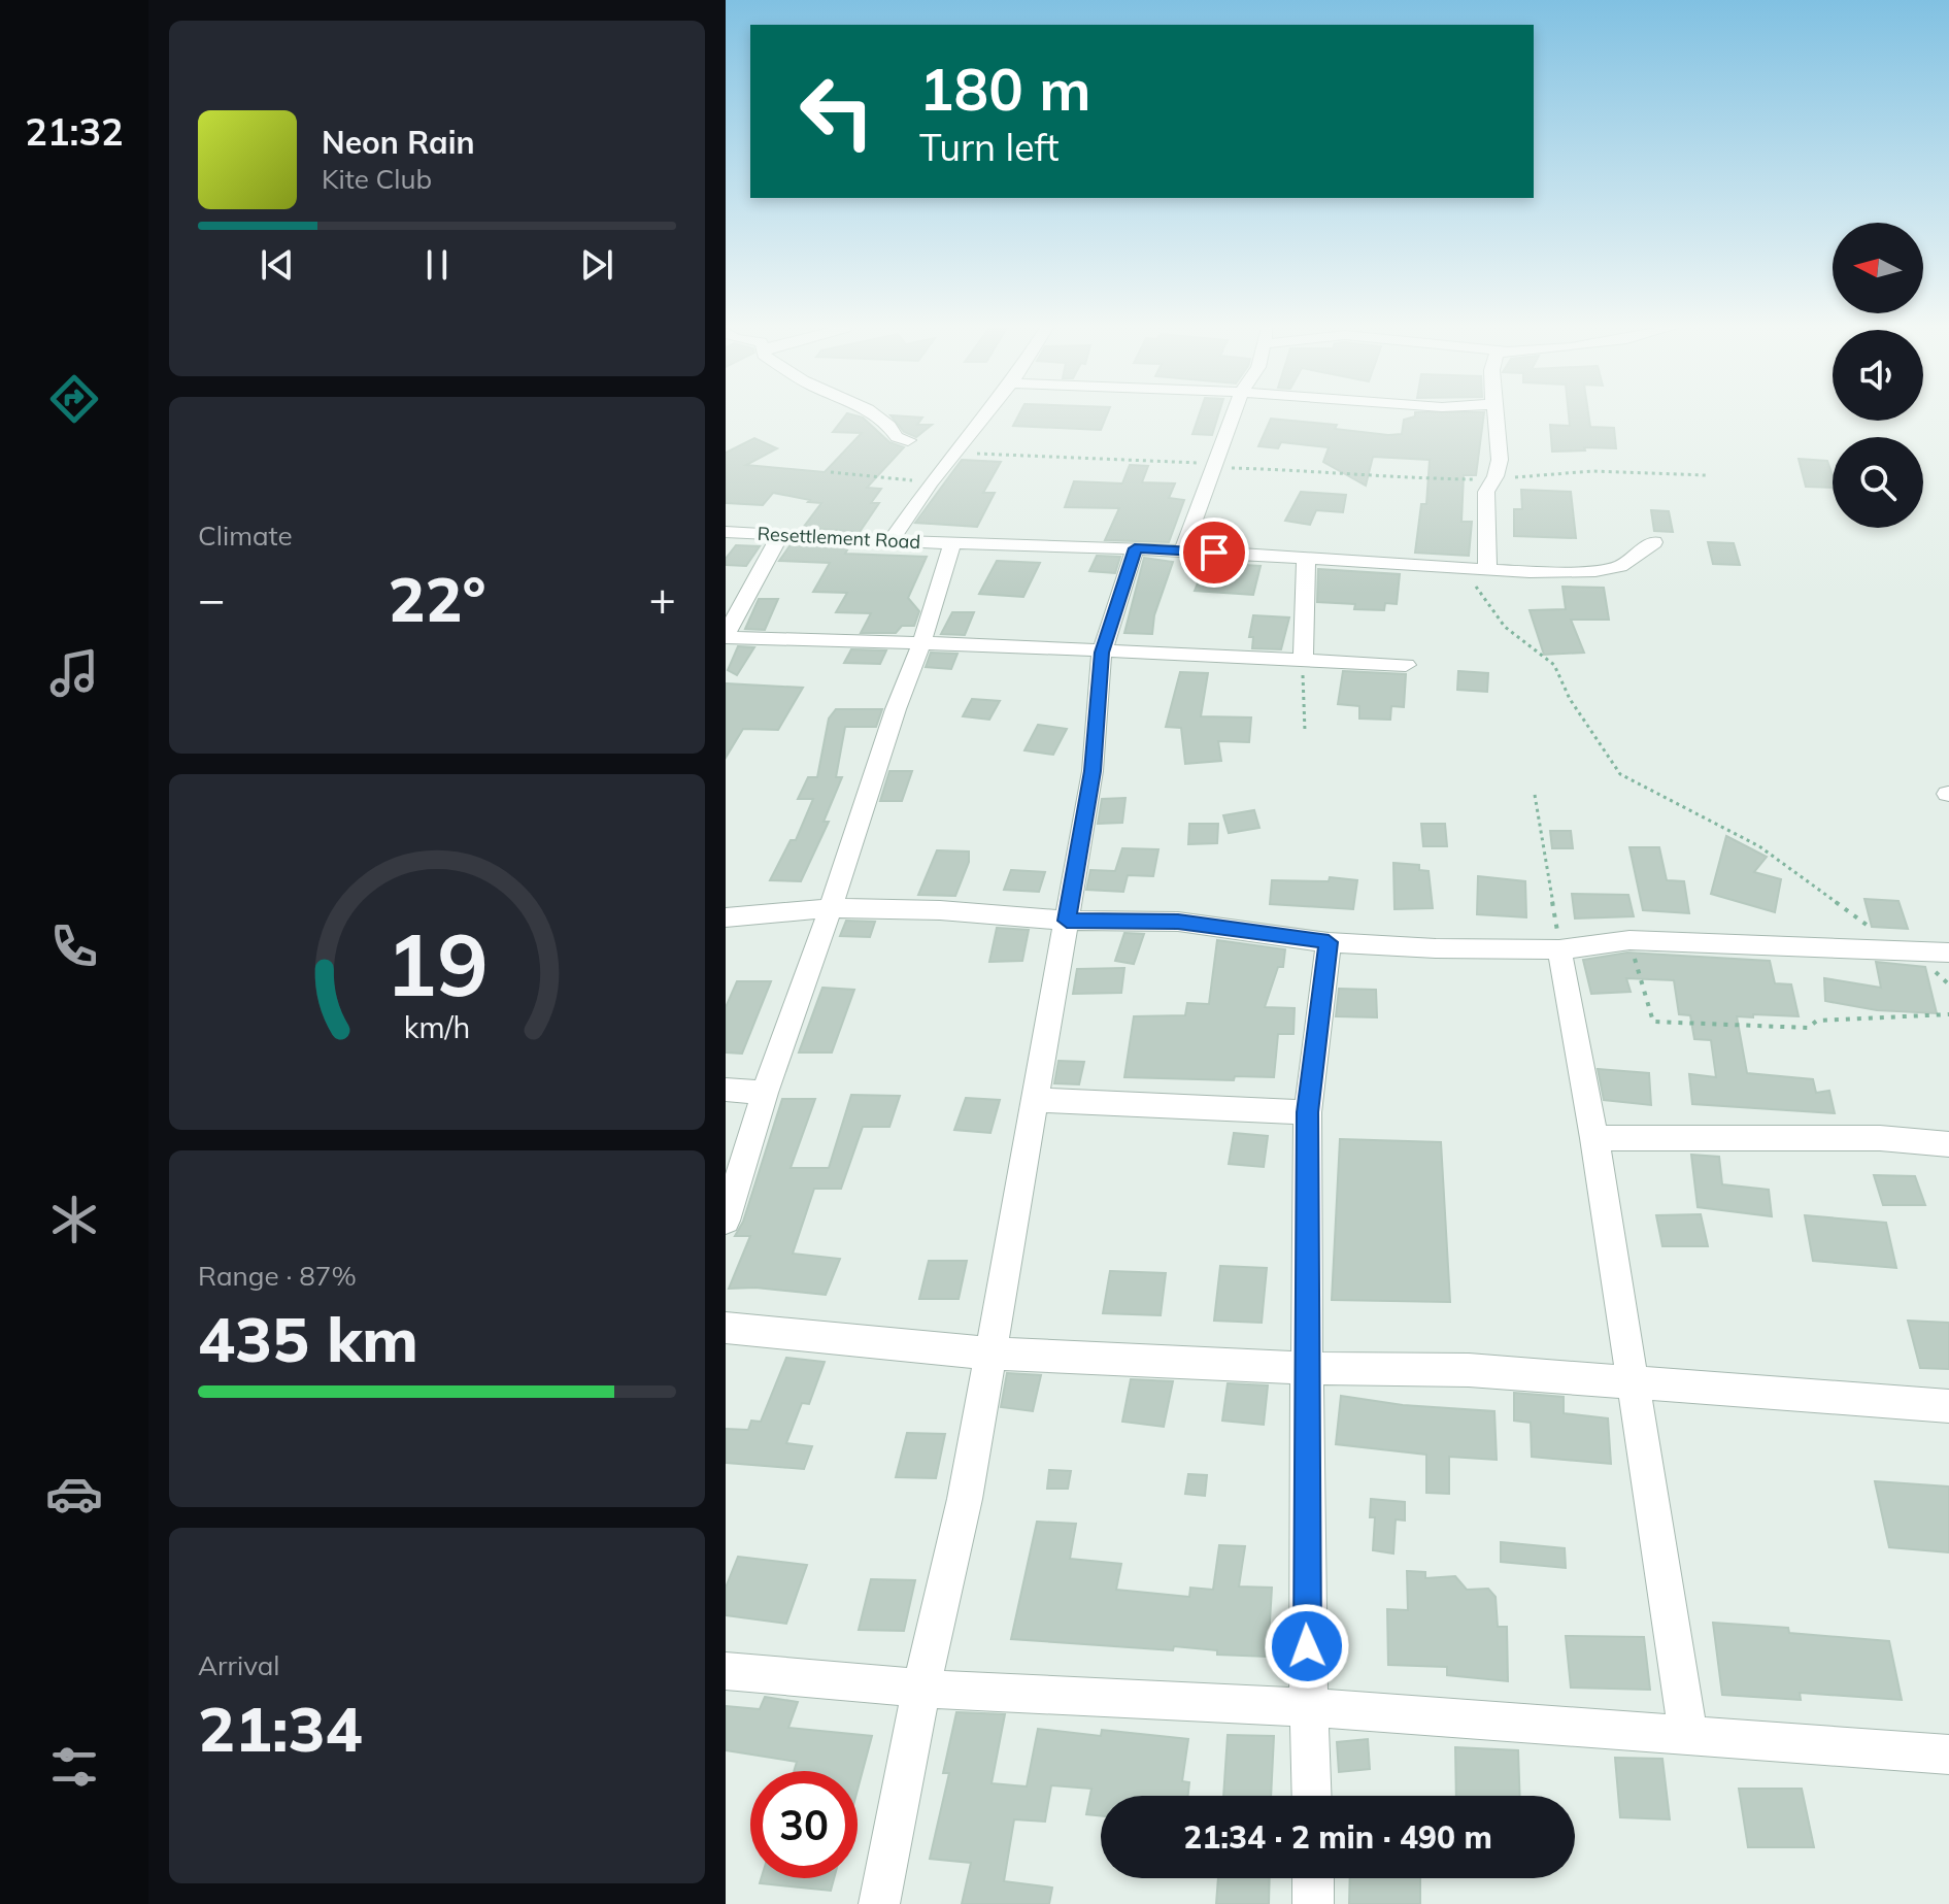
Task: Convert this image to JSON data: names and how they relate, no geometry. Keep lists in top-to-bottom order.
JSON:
{
  "streets": {
    "street": ["Resettlement Road"]
  },
  "north": "left",
  "page": {
    "tabs": "21:32",
    "turn": ["180 m", "Turn left"],
    "song": ["Neon Rain", "Kite Club"],
    "tile": [
      "Climate",
      ["Range · 87%", "435 km"],
      ["Arrival", "21:34"]
    ],
    "heat": ["−", "22°", "+"],
    "limit": "30",
    "trip": "21:34 · 2 min · 490 m",
    "gauge": ["19", "km/h"]
  }
}
